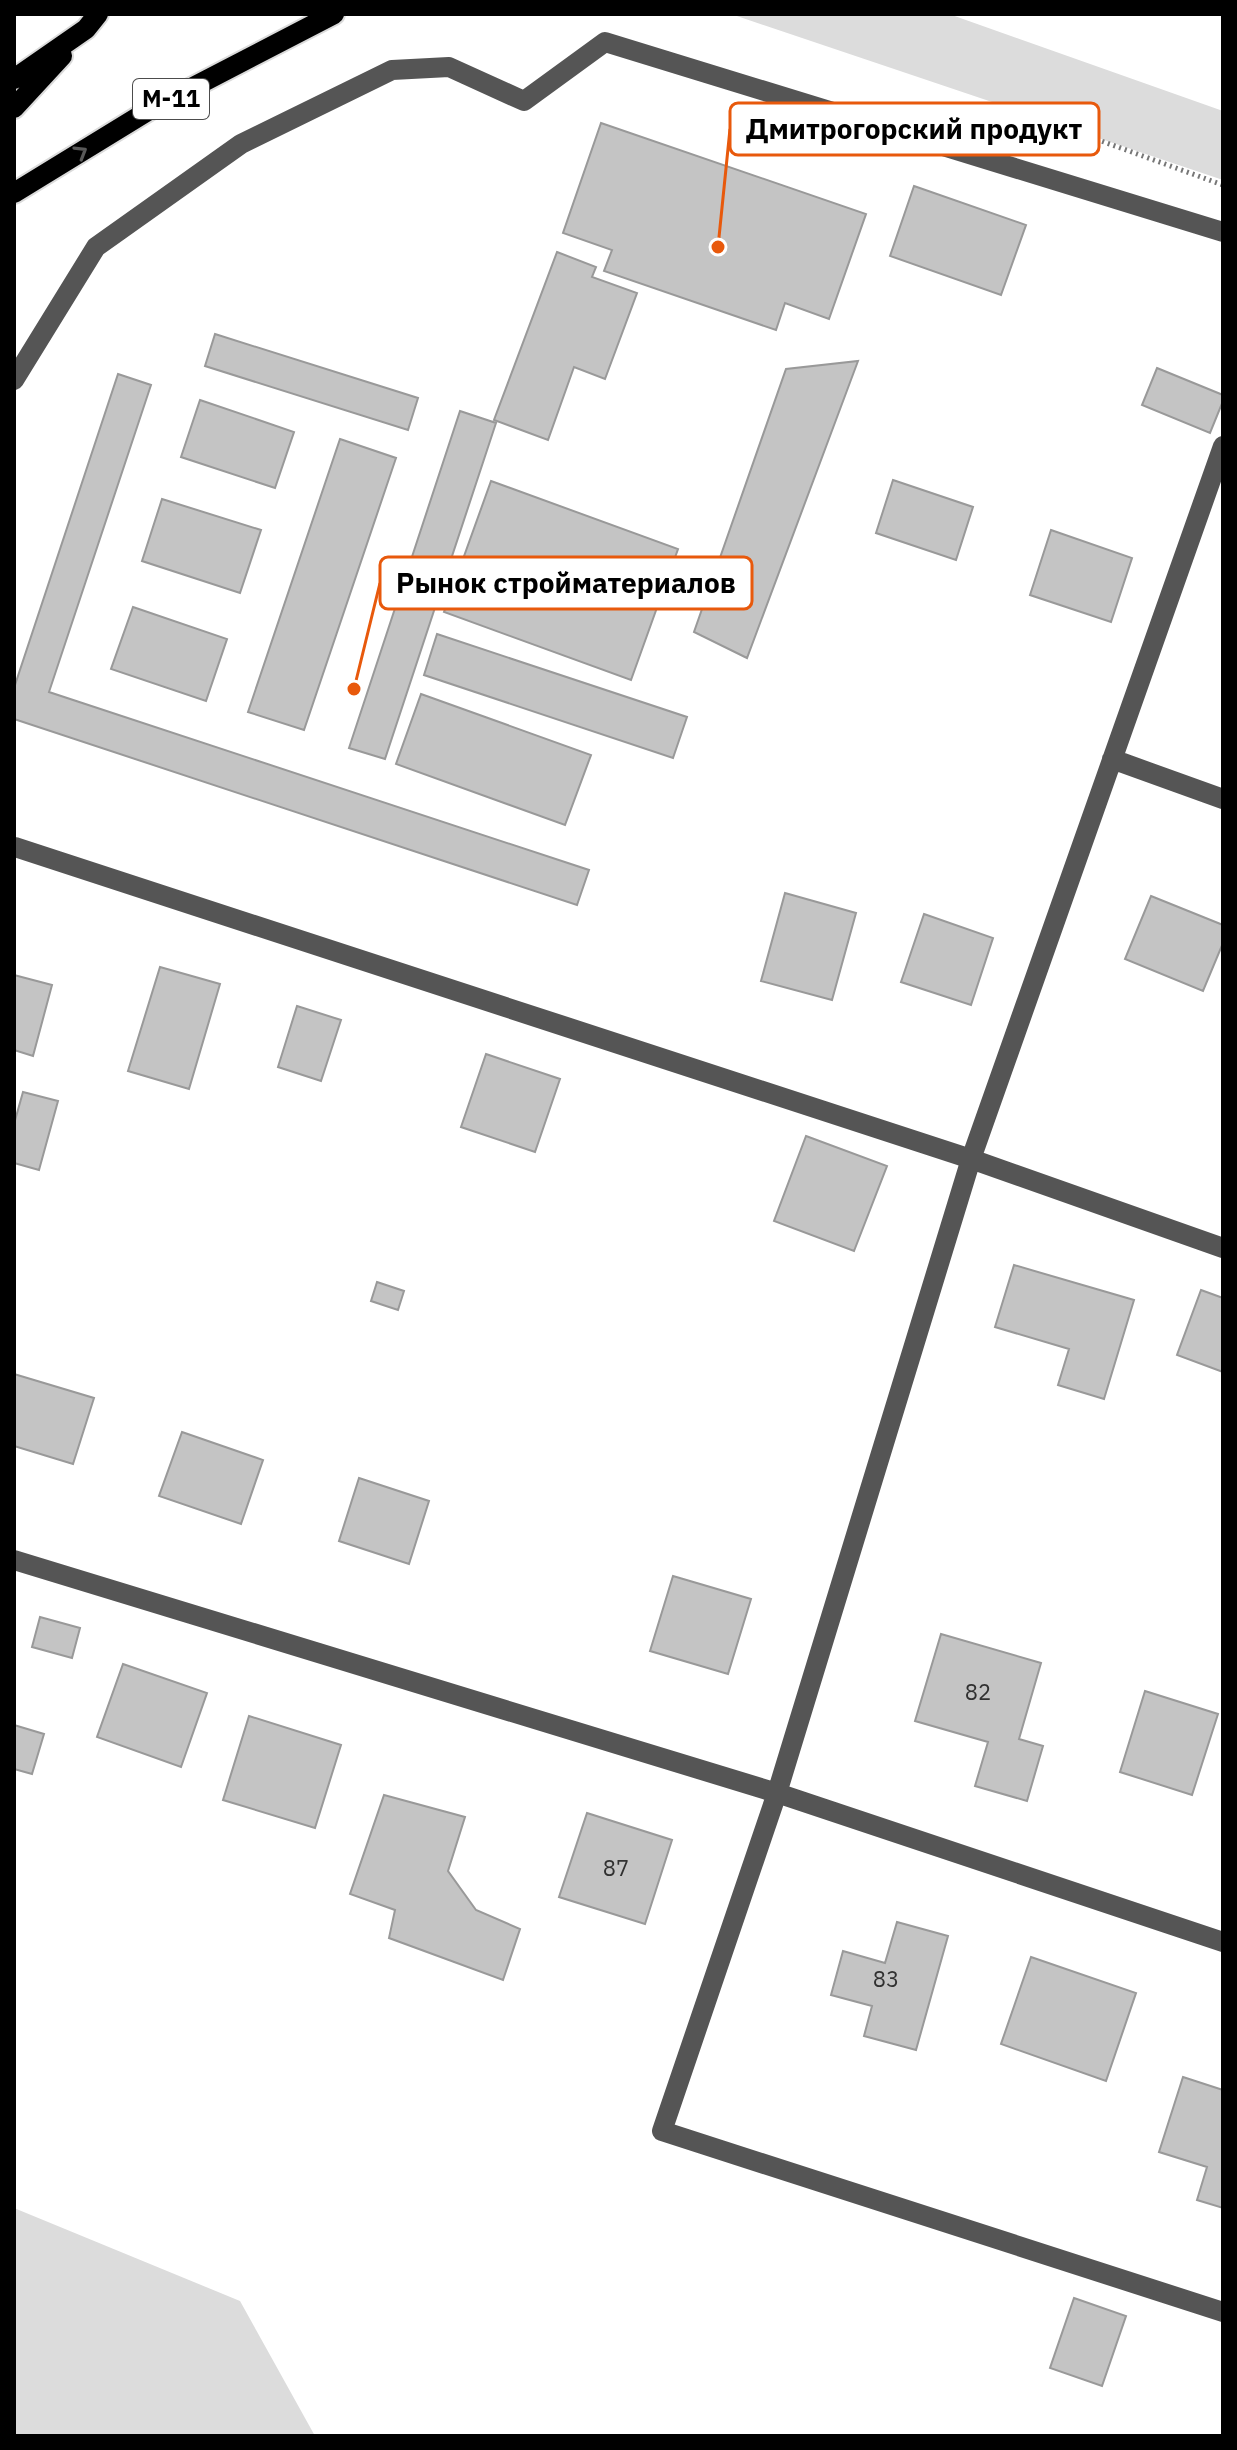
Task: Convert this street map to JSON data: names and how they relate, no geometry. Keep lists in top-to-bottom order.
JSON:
{
  "streets": {
    "main road": ["М-11"]
  },
  "places": ["Дмитрогорский продукт", "Рынок стройматериалов"],
  "house_numbers": ["82", "87", "83"]
}
